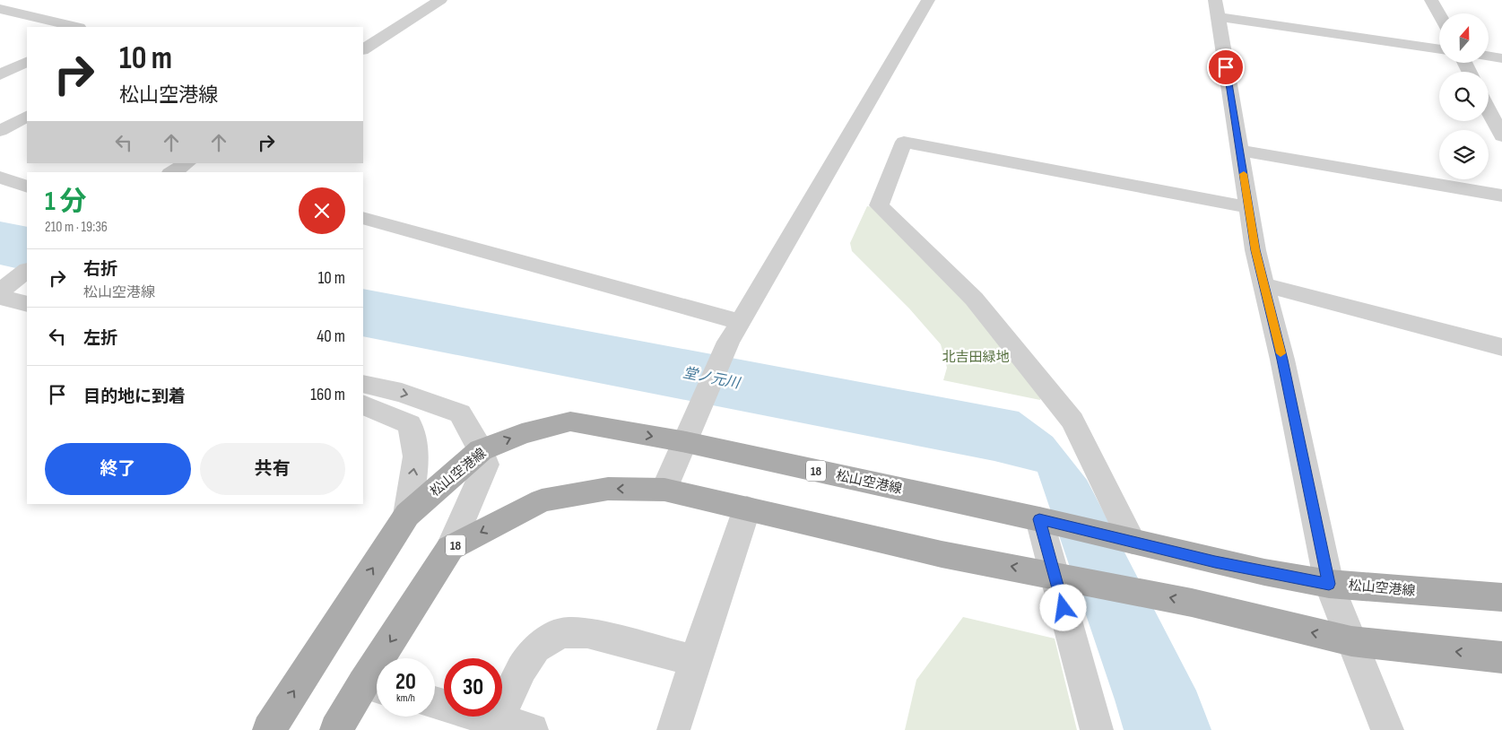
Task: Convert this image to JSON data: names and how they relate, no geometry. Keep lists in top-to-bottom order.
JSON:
{
  "streets": {
    "main road": ["18", "松山空港線"]
  },
  "water": ["堂ノ元川"],
  "parks": ["北吉田緑地"],
  "north": "top",
  "page": {
    "turn": ["10 m", "松山空港線"],
    "heading": ["1 分", "210 m · 19:36"],
    "list": [
      {
        "name": "右折",
        "note": "松山空港線",
        "value": "10 m"
      },
      {
        "name": "左折",
        "value": "40 m"
      },
      {
        "name": "目的地に到着",
        "value": "160 m"
      }
    ],
    "buttons": ["終了", "共有"],
    "speed": "20 km/h",
    "limit": "30"
  }
}
